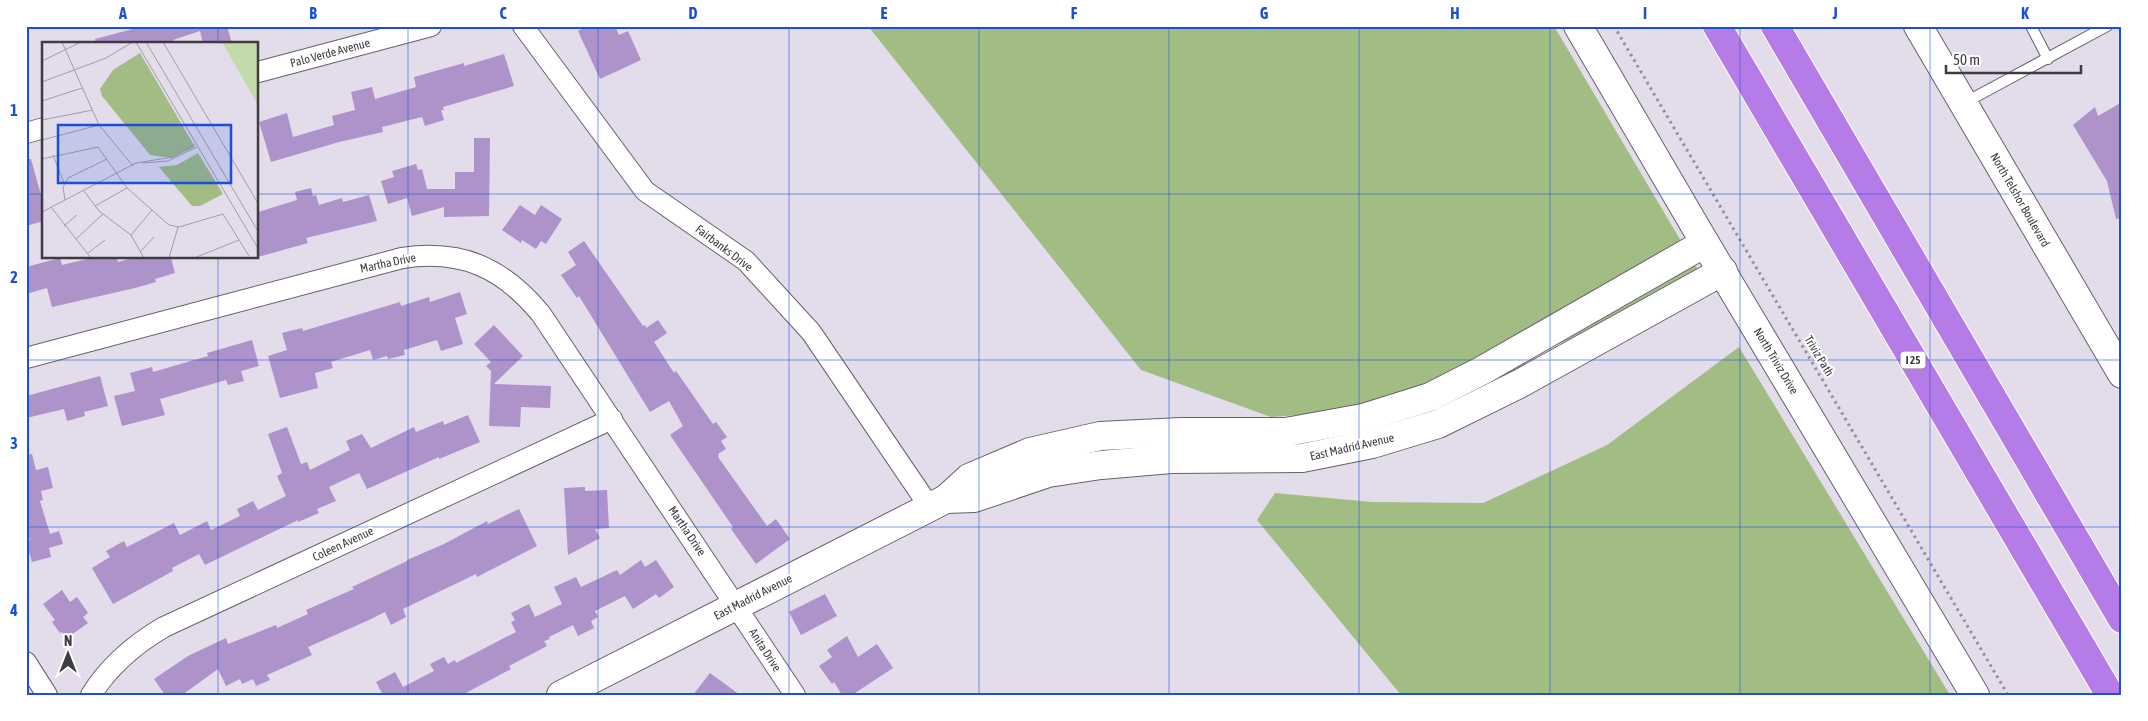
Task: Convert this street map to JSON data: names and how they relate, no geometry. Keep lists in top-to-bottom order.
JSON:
{
  "streets": {
    "highway": ["I 25"],
    "street": [
      "Palo Verde Avenue",
      "North Telshor Boulevard",
      "Fairbanks Drive",
      "Martha Drive",
      "North Triviz Drive",
      "East Madrid Avenue",
      "Coleen Avenue",
      "Anita Drive"
    ],
    "path": ["Triviz Path"]
  },
  "crossings": [
    ["Fairbanks Drive", "East Madrid Avenue"],
    ["Martha Drive", "East Madrid Avenue"],
    ["Martha Drive", "Coleen Avenue"],
    ["Martha Drive", "Anita Drive"],
    ["North Triviz Drive", "East Madrid Avenue"],
    ["East Madrid Avenue", "Anita Drive"]
  ],
  "scale_bar": "50 m",
  "north": "top",
  "grid": {
    "columns": [
      "A",
      "B",
      "C",
      "D",
      "E",
      "F",
      "G",
      "H",
      "I",
      "J",
      "K"
    ],
    "rows": [
      "1",
      "2",
      "3",
      "4"
    ]
  }
}
